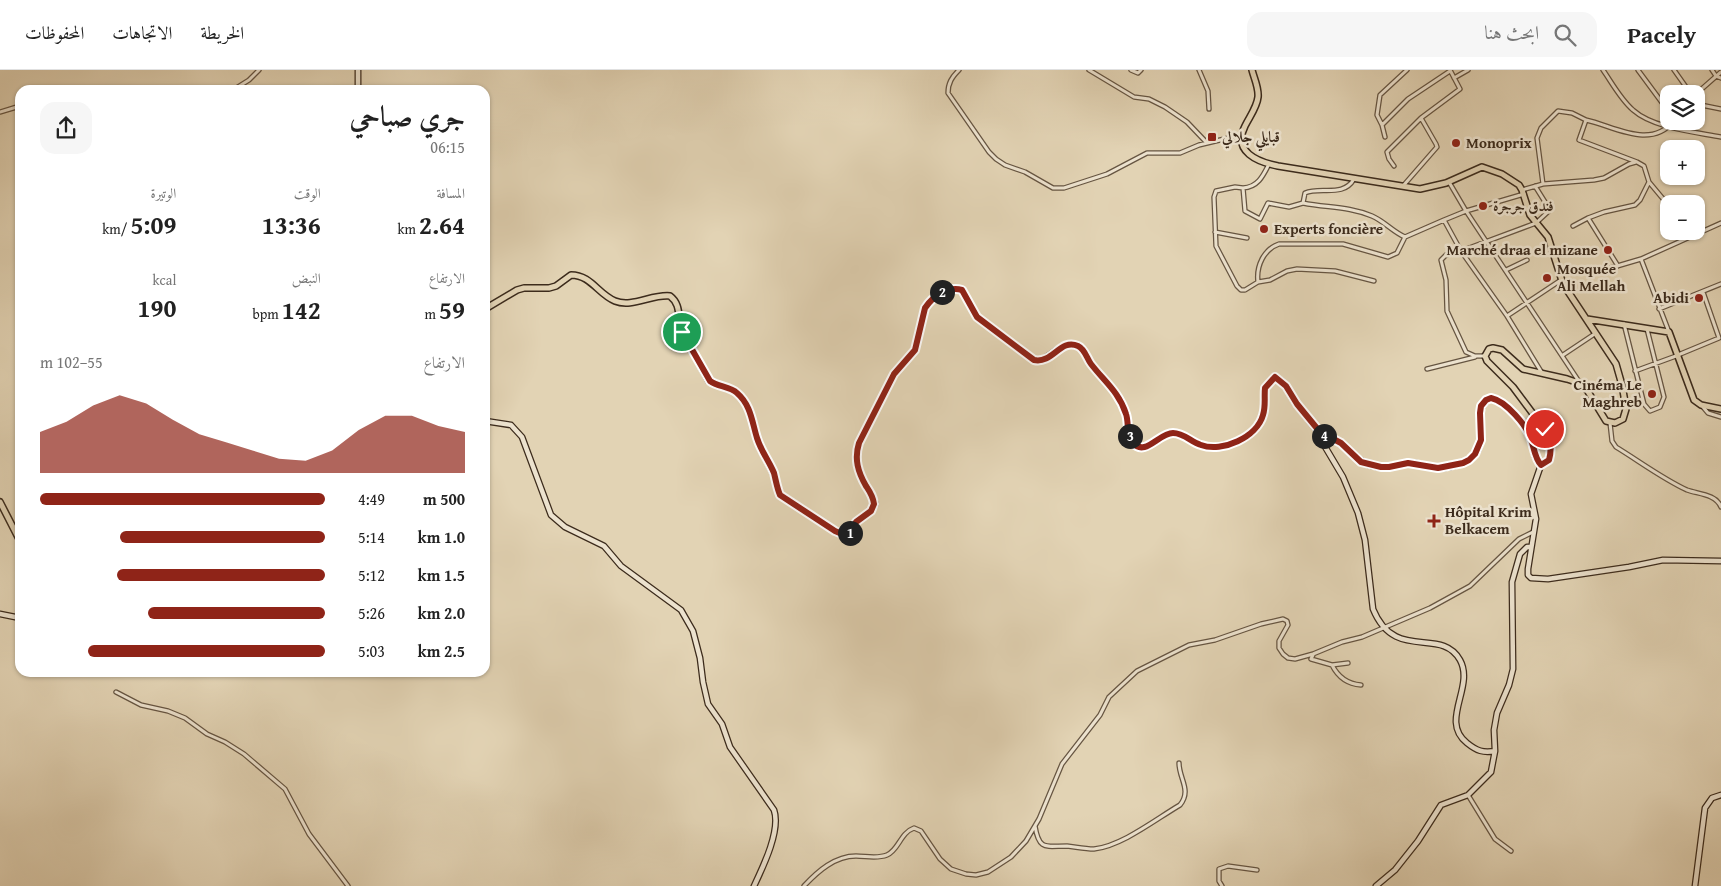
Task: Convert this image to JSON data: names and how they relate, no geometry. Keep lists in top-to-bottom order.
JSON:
{
  "places": {
    "transit": ["قبايلي جلالي"],
    "other": [
      "Monoprix",
      "فندق جرجرة",
      "Experts foncière",
      "Marché draa el mizane",
      "Mosquée Ali Mellah",
      "Abidi",
      "Cinéma Le Maghreb"
    ],
    "health": ["Hôpital Krim Belkacem"]
  },
  "page": {
    "header": "Pacely",
    "search": "ابحث هنا",
    "nav": ["الخريطة", "الاتجاهات", "المحفوظات"],
    "map_buttons": ["+", "−"],
    "heading": ["جري صباحي", "06:15"],
    "stats": [
      ["المسافة", "2.64 km"],
      ["الوقت", "13:36"],
      ["الوتيرة", "5:09 /km"],
      ["الارتفاع", "59 m"],
      ["النبض", "142 bpm"],
      ["kcal", "190"]
    ],
    "pins": [
      "2",
      "3",
      "4",
      "1"
    ],
    "chart": ["الارتفاع", "55–102 m"],
    "list": [
      {
        "name": "500 m",
        "note": "4:49"
      },
      {
        "name": "1.0 km",
        "note": "5:14"
      },
      {
        "name": "1.5 km",
        "note": "5:12"
      },
      {
        "name": "2.0 km",
        "note": "5:26"
      },
      {
        "name": "2.5 km",
        "note": "5:03"
      }
    ]
  }
}
